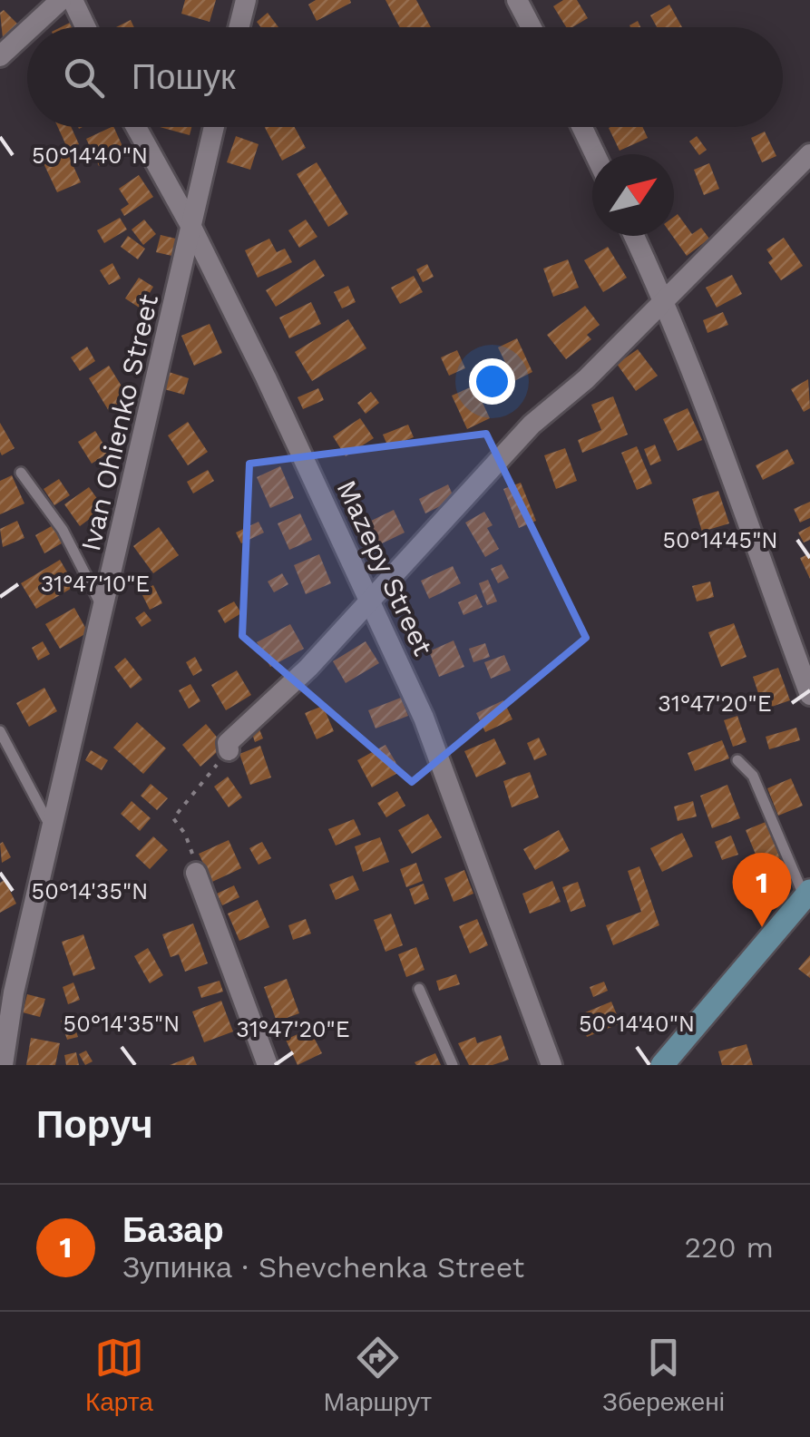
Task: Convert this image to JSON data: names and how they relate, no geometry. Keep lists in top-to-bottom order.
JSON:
{
  "streets": {
    "street": ["Ivan Ohienko Street", "Mazepy Street"]
  },
  "crossings": [
    ["Ivan Ohienko Street", "Mazepy Street"]
  ],
  "north": "top right",
  "page": {
    "search": "Пошук",
    "pins": "1",
    "heading": "Поруч",
    "list": [
      {
        "mark": "1",
        "name": "Базар",
        "note": "Зупинка · Shevchenka Street",
        "value": "220 m"
      }
    ],
    "nav": ["Карта", "Маршрут", "Збережені"]
  },
  "coordinates": [
    "50°14'40\"N",
    "50°14'45\"N",
    "31°47'10\"E",
    "31°47'20\"E",
    "50°14'35\"N"
  ]
}
